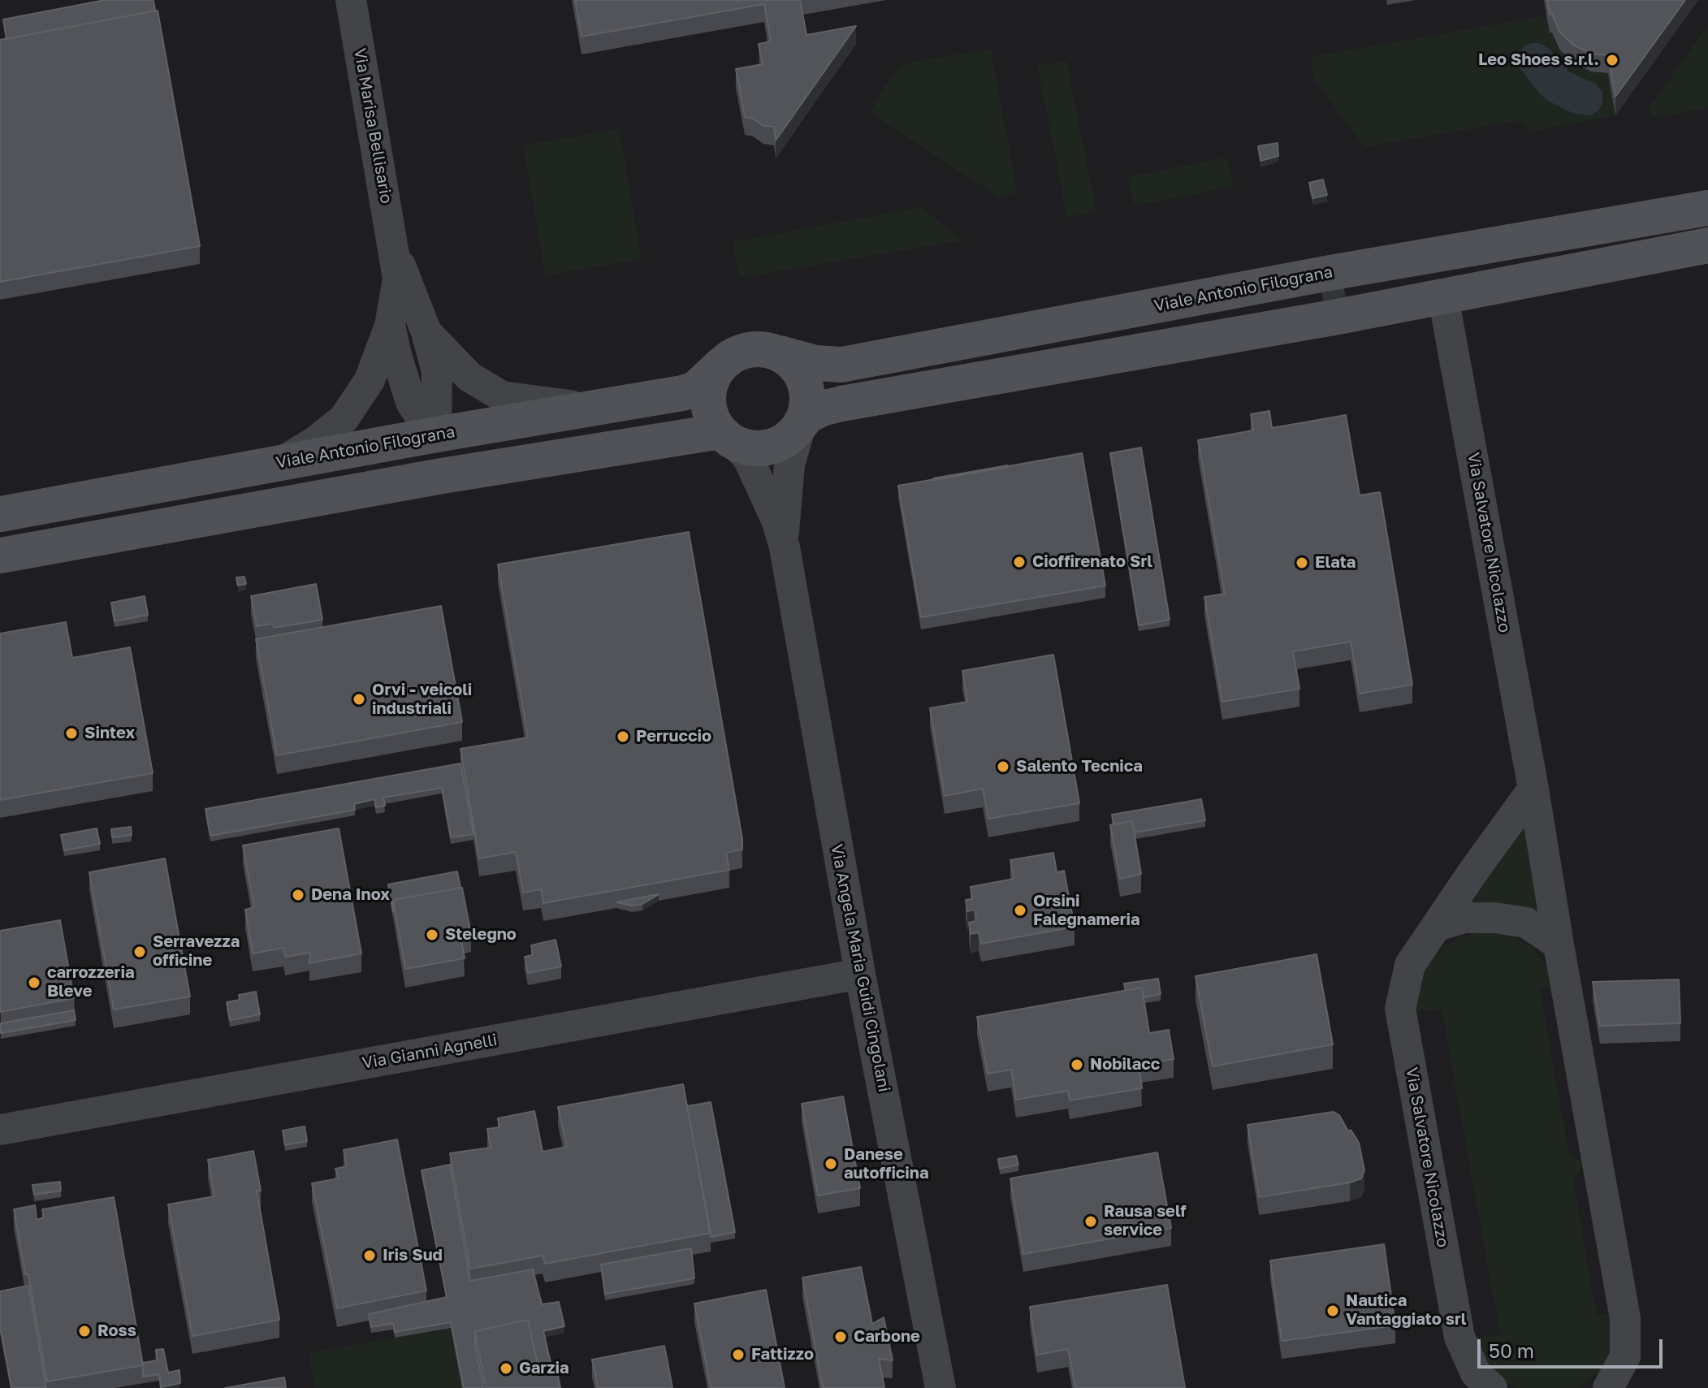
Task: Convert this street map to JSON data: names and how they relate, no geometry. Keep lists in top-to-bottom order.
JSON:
{
  "streets": {
    "main road": ["Viale Antonio Filograna"],
    "street": [
      "Via Marisa Bellisario",
      "Via Salvatore Nicolazzo",
      "Via Angela Maria Guidi Cingolani",
      "Via Gianni Agnelli"
    ]
  },
  "crossings": [
    ["Via Marisa Bellisario", "Viale Antonio Filograna"],
    ["Via Angela Maria Guidi Cingolani", "Via Gianni Agnelli"]
  ],
  "places": [
    "Leo Shoes s.r.l.",
    "Cioffirenato Srl",
    "Elata",
    "Orvi - veicoli industriali",
    "Sintex",
    "Perruccio",
    "Salento Tecnica",
    "Dena Inox",
    "Orsini Falegnameria",
    "Stelegno",
    "Serravezza officine",
    "carrozzeria Bleve",
    "Nobilacc",
    "Danese autofficina",
    "Rausa self service",
    "Iris Sud",
    "Nautica Vantaggiato srl",
    "Ross",
    "Carbone",
    "Fattizzo",
    "Garzia"
  ],
  "scale_bar": "50 m"
}
